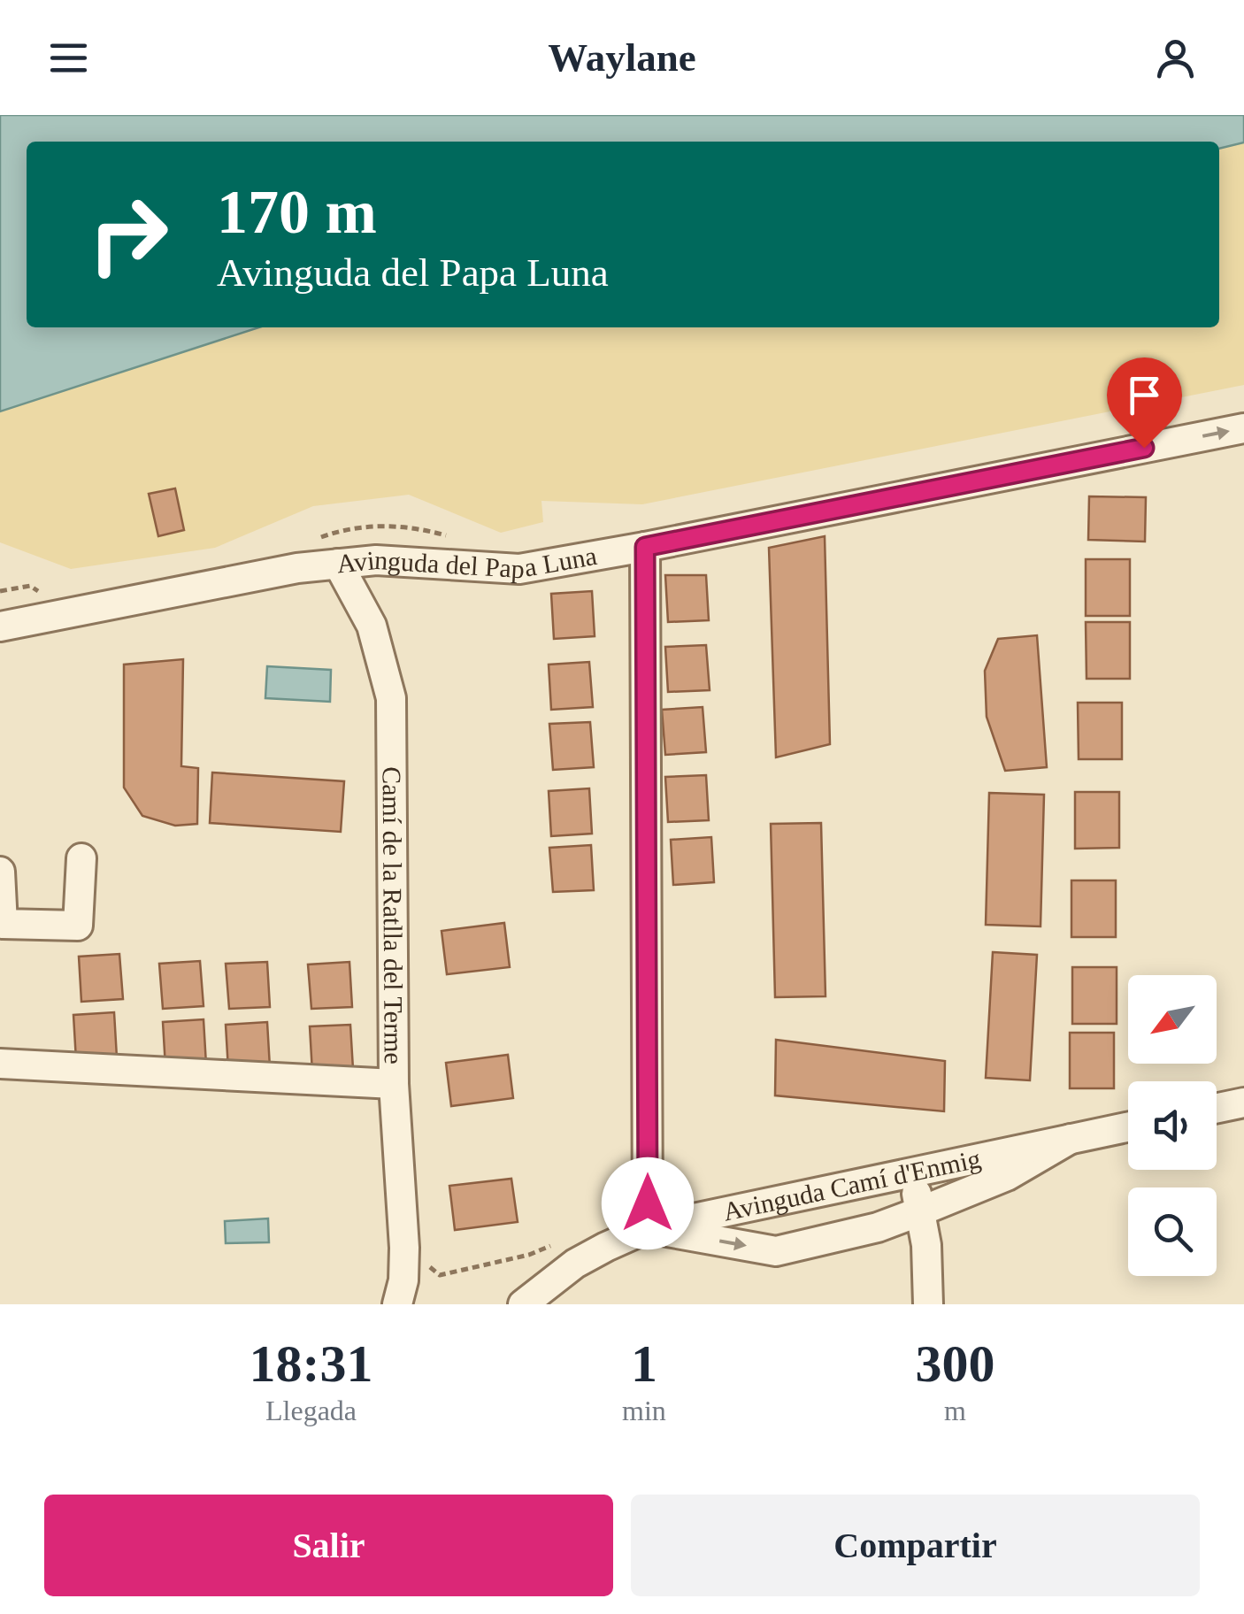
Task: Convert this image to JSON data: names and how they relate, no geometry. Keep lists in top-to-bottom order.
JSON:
{
  "streets": {
    "street": ["Avinguda del Papa Luna", "Camí de la Ratlla del Terme", "Avinguda Camí d'Enmig"]
  },
  "crossings": [
    ["Avinguda del Papa Luna", "Camí de la Ratlla del Terme"]
  ],
  "one_way": ["Avinguda del Papa Luna"],
  "north": "bottom left",
  "page": {
    "header": "Waylane",
    "turn": ["170 m", "Avinguda del Papa Luna"],
    "eta": [
      "18:31",
      "Llegada",
      "1",
      "min",
      "300",
      "m"
    ],
    "buttons": ["Salir", "Compartir"]
  }
}
